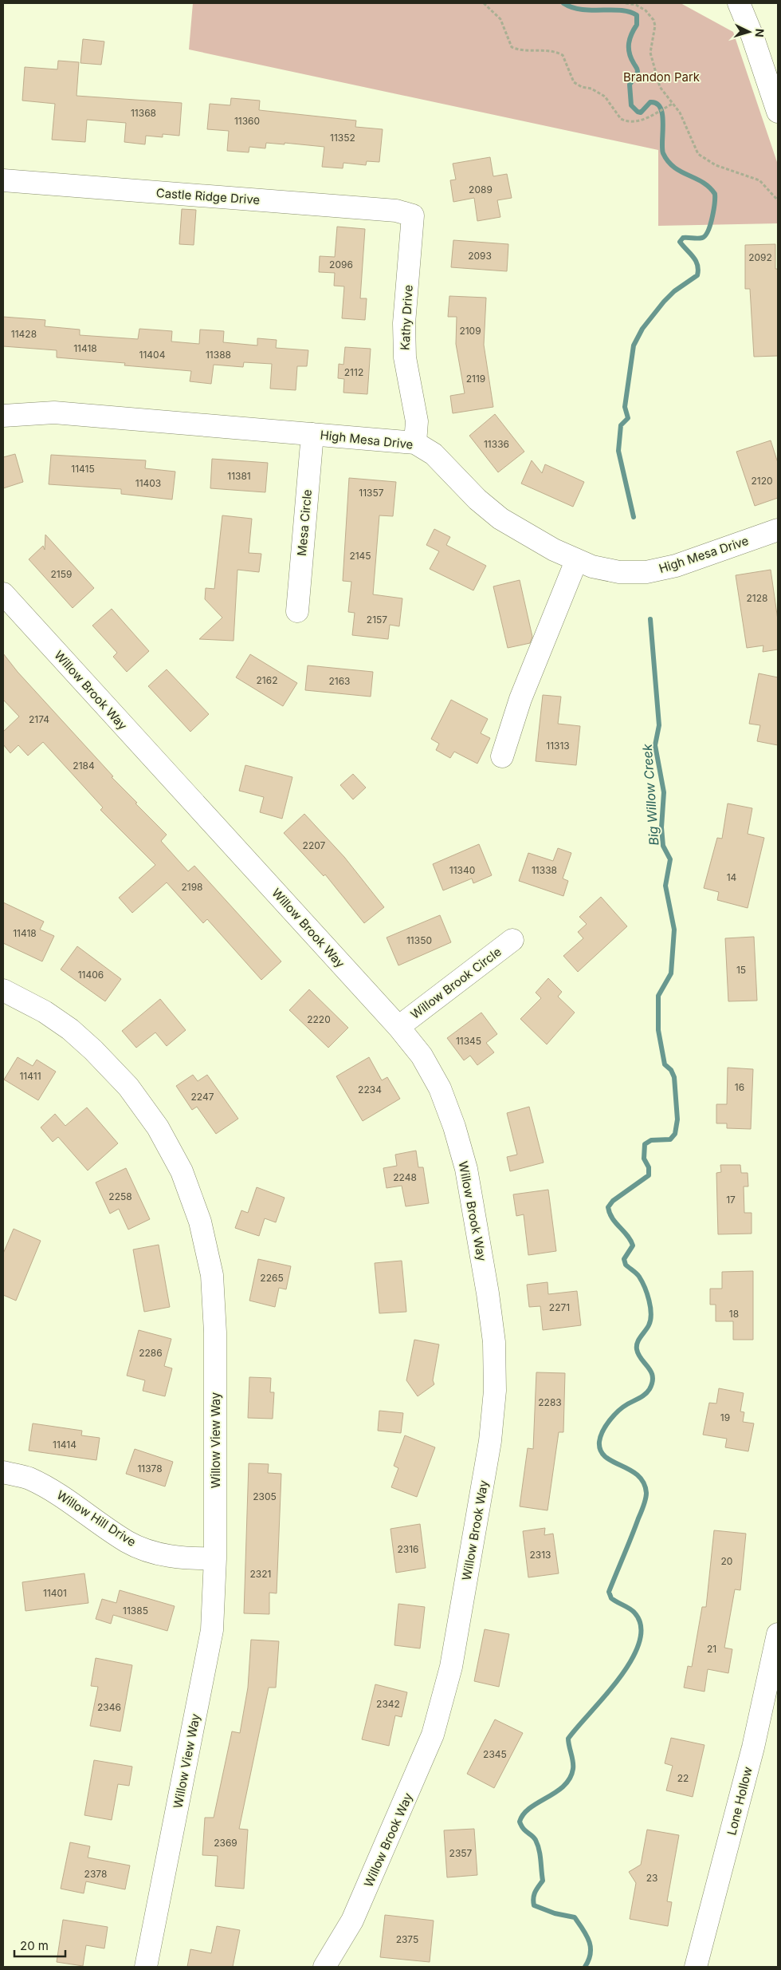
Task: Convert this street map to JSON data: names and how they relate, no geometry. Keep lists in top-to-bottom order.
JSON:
{
  "streets": {
    "street": [
      "Castle Ridge Drive",
      "Kathy Drive",
      "High Mesa Drive",
      "Mesa Circle",
      "Willow Brook Way",
      "Willow Brook Circle",
      "Willow View Way",
      "Willow Hill Drive",
      "Lone Hollow"
    ]
  },
  "crossings": [
    ["Castle Ridge Drive", "Kathy Drive"],
    ["Kathy Drive", "High Mesa Drive"],
    ["High Mesa Drive", "Mesa Circle"],
    ["Willow Brook Way", "Willow Brook Circle"],
    ["Willow View Way", "Willow Hill Drive"]
  ],
  "water": ["Big Willow Creek"],
  "parks": ["Brandon Park"],
  "house_numbers": [
    "11368",
    "11360",
    "11352",
    "2089",
    "2093",
    "2092",
    "2096",
    "2109",
    "11428",
    "11418",
    "11404",
    "11388",
    "2112",
    "2119",
    "11336",
    "11415",
    "11381",
    "2120",
    "11403",
    "11357",
    "2145",
    "2159",
    "2128",
    "2157",
    "2162",
    "2163",
    "2174",
    "11313",
    "2184",
    "2207",
    "11340",
    "11338",
    "14",
    "2198",
    "11418",
    "11350",
    "15",
    "11406",
    "2220",
    "11345",
    "11411",
    "16",
    "2234",
    "2247",
    "2248",
    "2258",
    "17",
    "2265",
    "2271",
    "18",
    "2286",
    "2283",
    "19",
    "11414",
    "11378",
    "2305",
    "2316",
    "2313",
    "20",
    "2321",
    "11401",
    "11385",
    "21",
    "2342",
    "2346",
    "2345",
    "22",
    "2369",
    "2357",
    "2378",
    "23",
    "2375"
  ],
  "scale_bar": "20 m",
  "north": "right"
}
